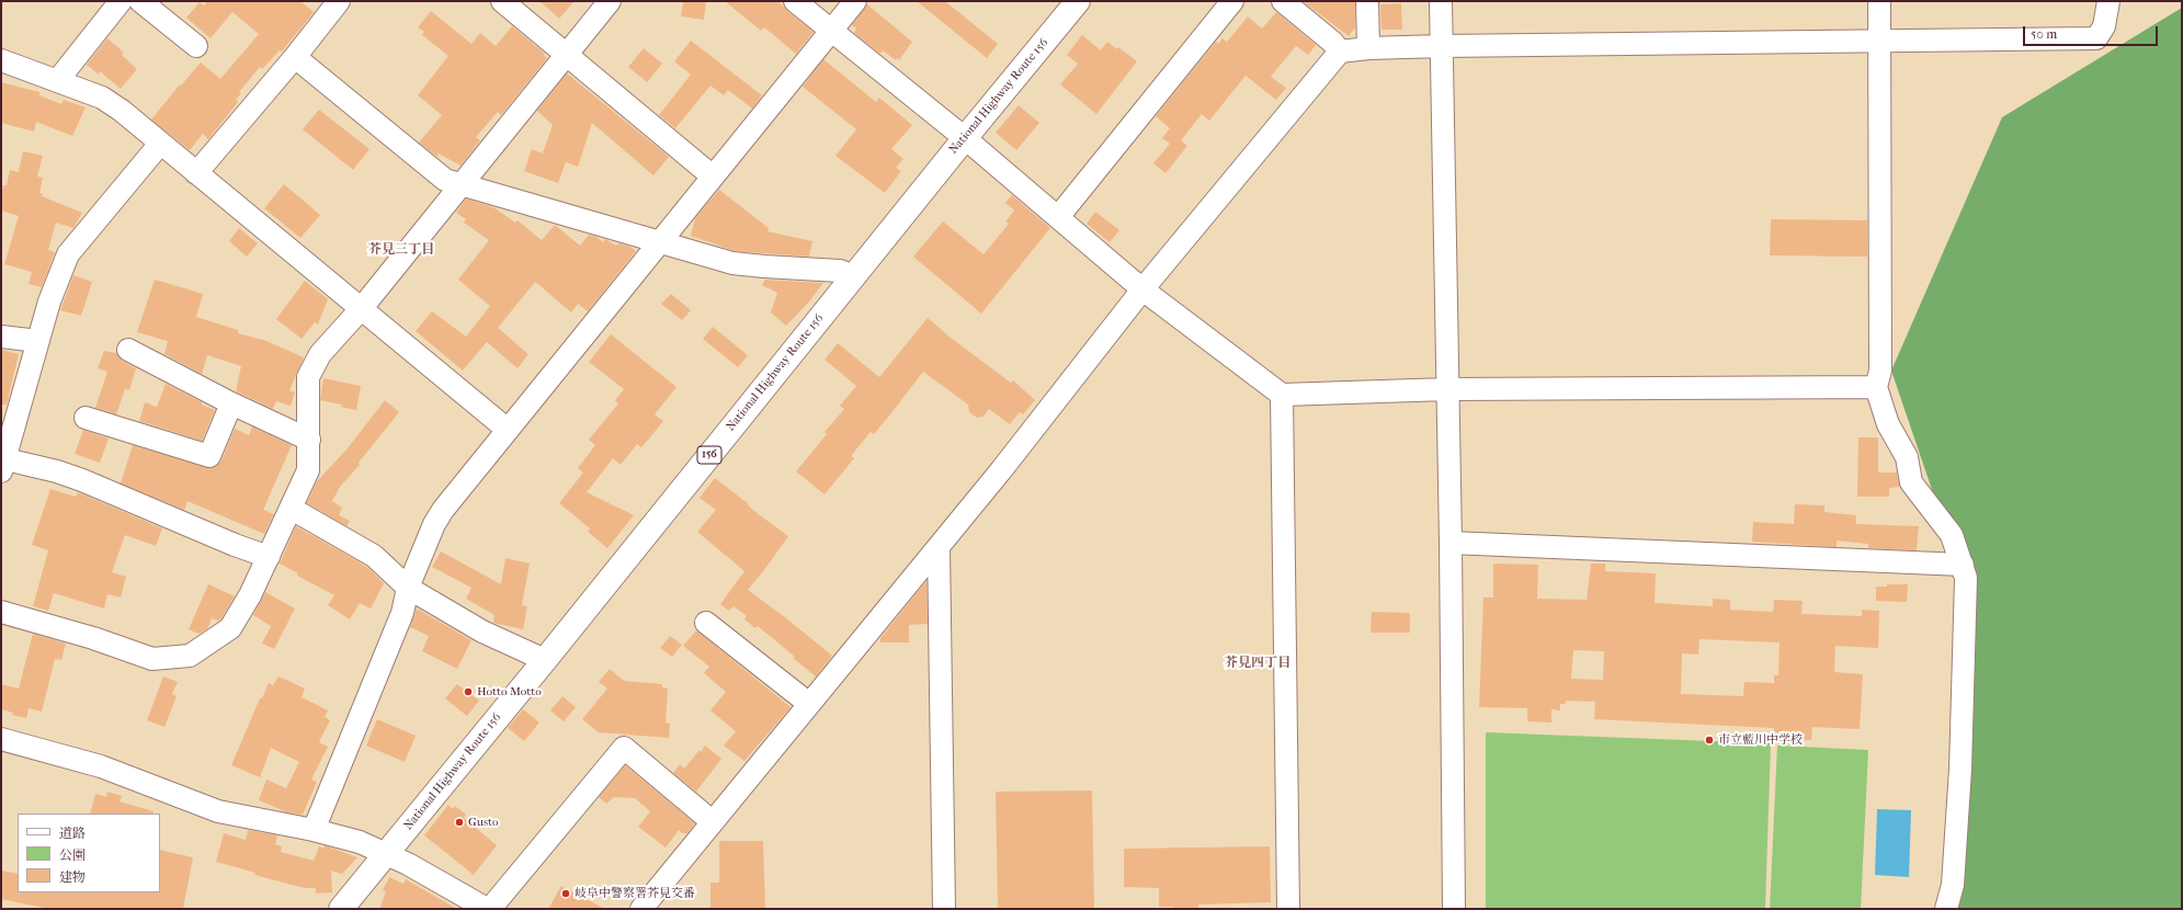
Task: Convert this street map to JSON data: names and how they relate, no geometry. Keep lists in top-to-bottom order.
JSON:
{
  "streets": {
    "highway": ["National Highway Route 156", "156"]
  },
  "districts": ["芥見三丁目", "芥見四丁目"],
  "places": [
    "Hotto Motto",
    "市立藍川中学校",
    "Gusto",
    "岐阜中警察署芥見交番"
  ],
  "legend": ["道路", "公園", "建物"],
  "scale_bar": "50 m"
}
